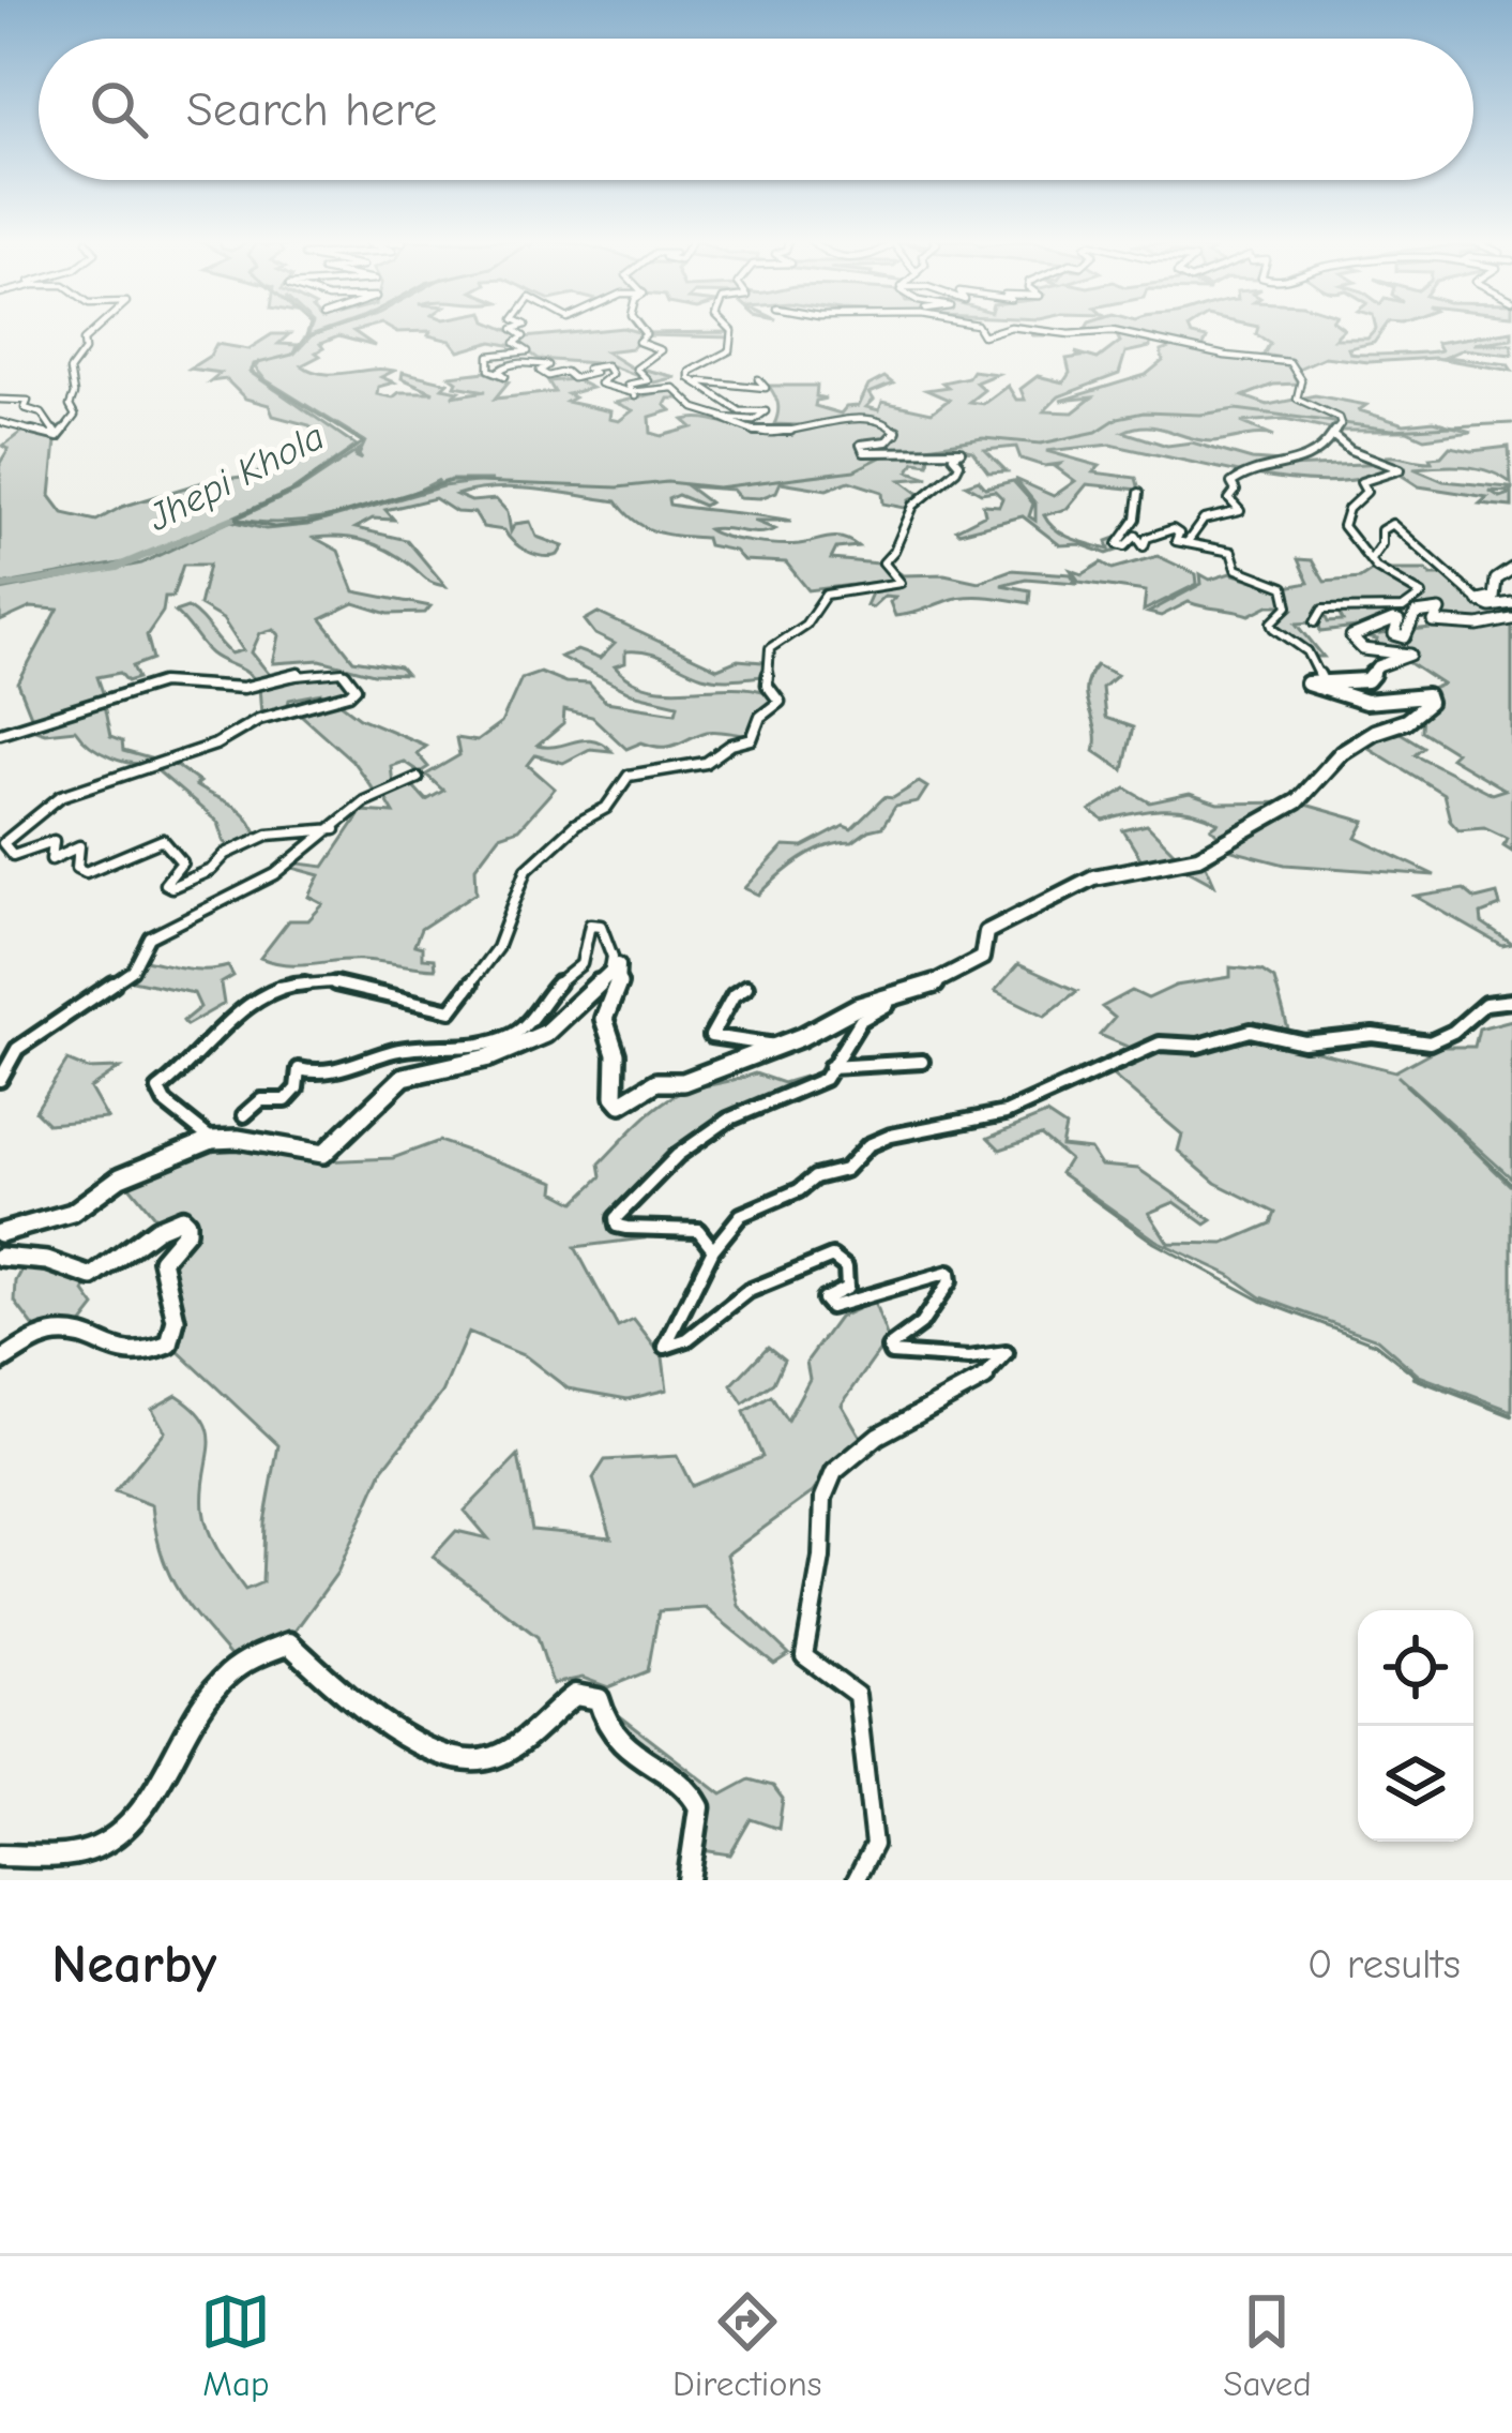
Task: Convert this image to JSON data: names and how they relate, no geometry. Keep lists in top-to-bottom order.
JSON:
{
  "water": ["Jhepi Khola"],
  "page": {
    "search": "Search here",
    "heading": ["Nearby", "0 results"],
    "nav": ["Map", "Directions", "Saved"]
  }
}
